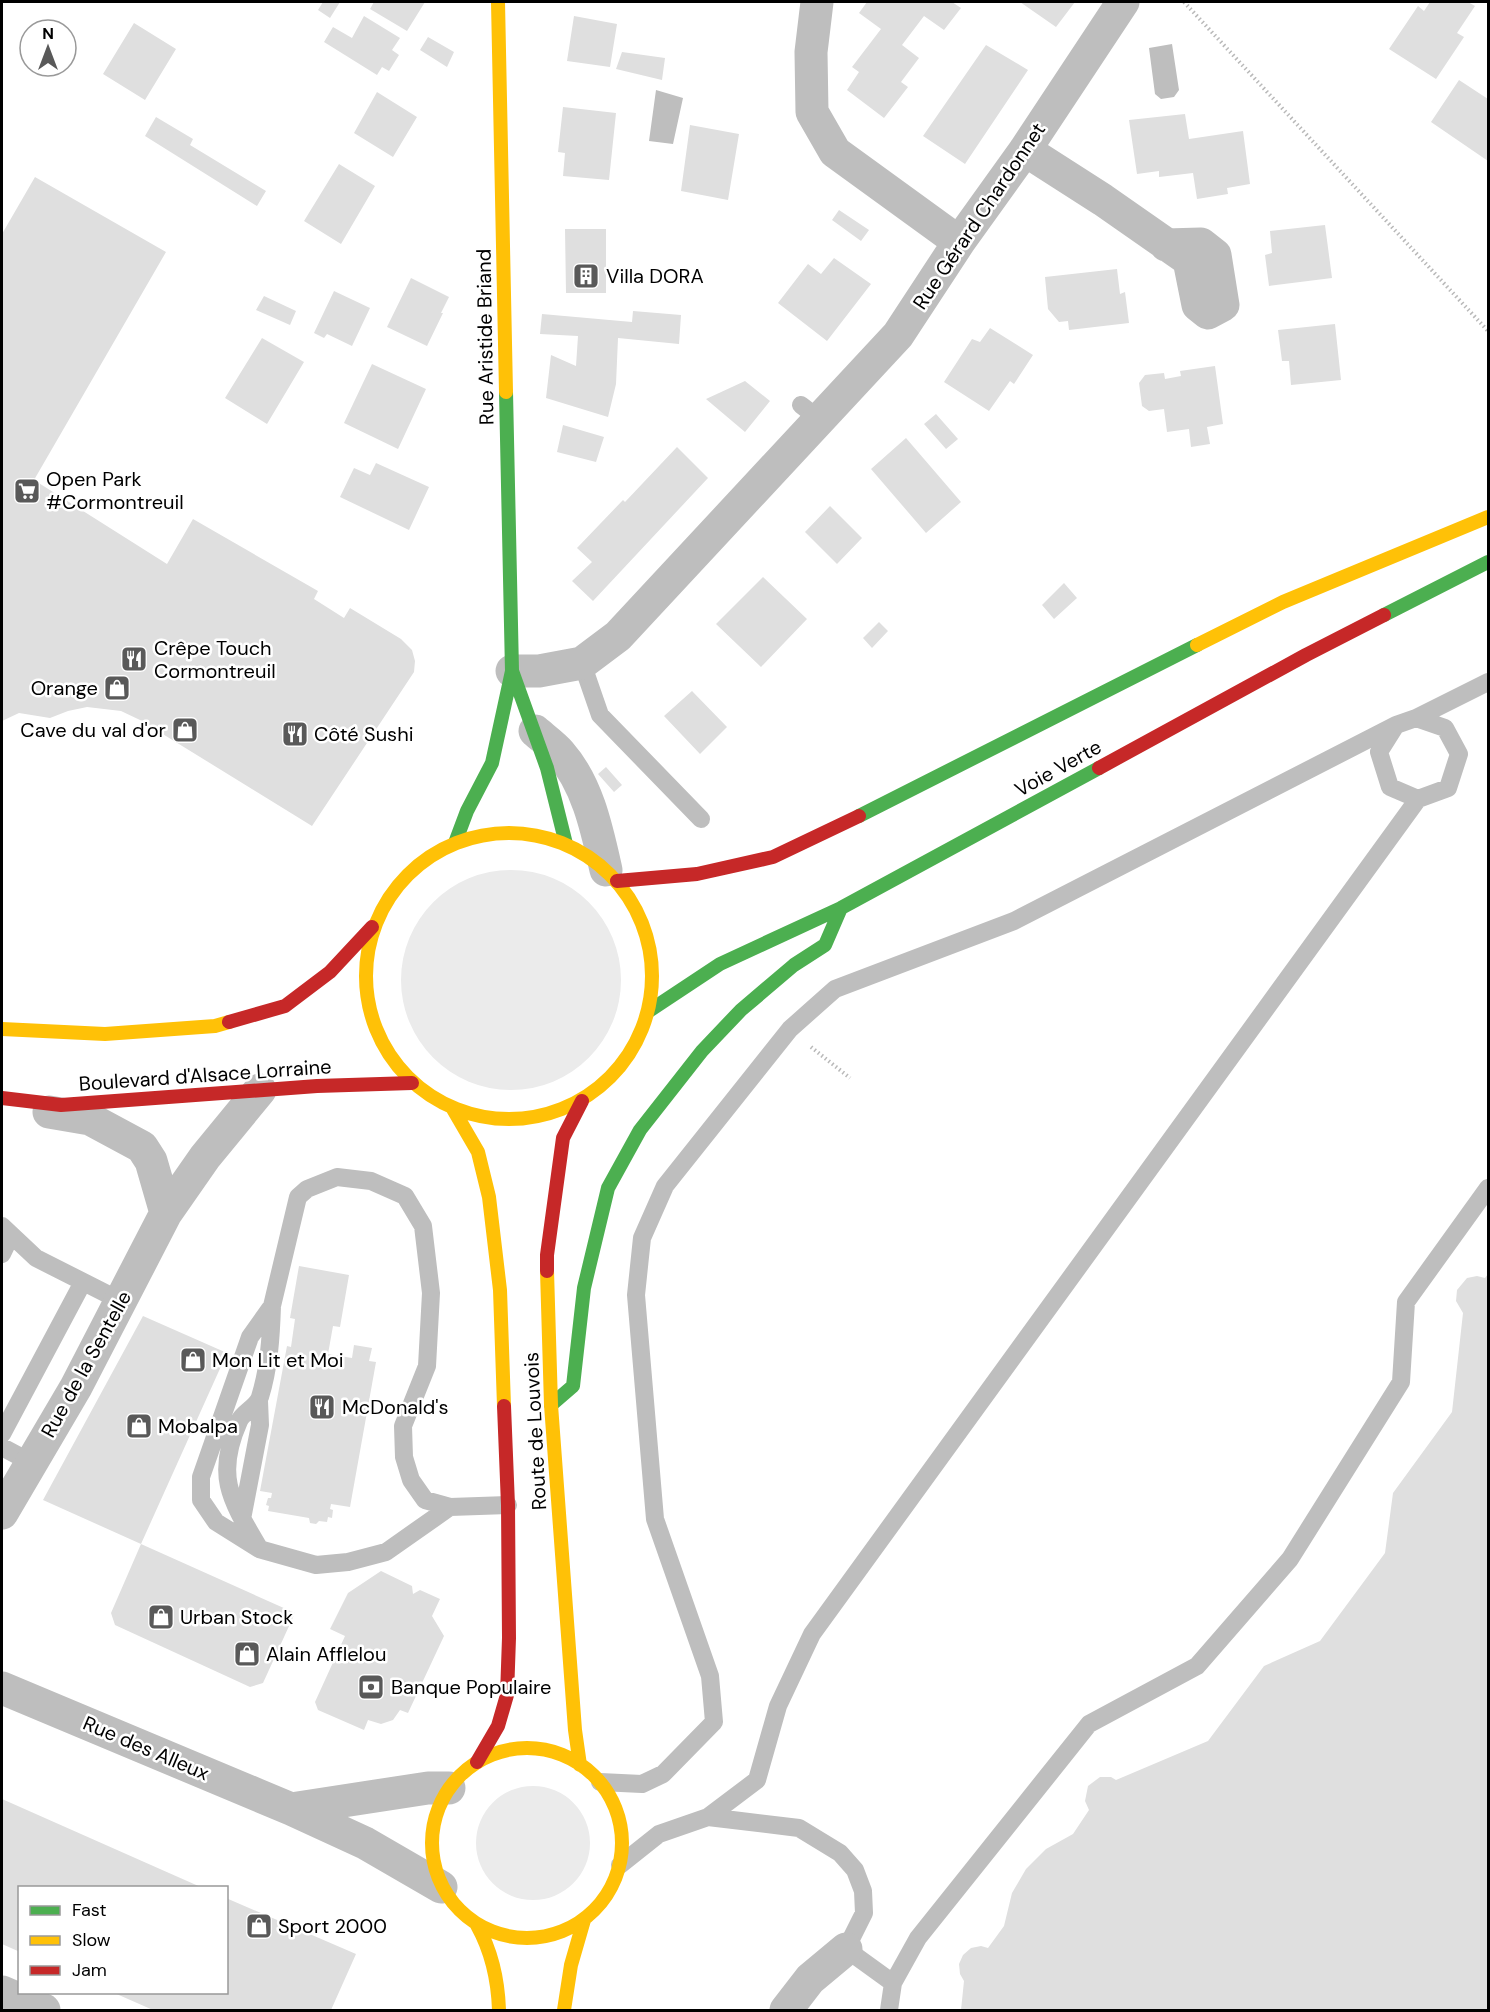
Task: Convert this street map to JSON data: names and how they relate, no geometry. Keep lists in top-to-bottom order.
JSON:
{
  "streets": {
    "main road": [
      "Rue Aristide Briand",
      "Voie Verte",
      "Boulevard d'Alsace Lorraine",
      "Route de Louvois"
    ],
    "street": ["Rue Gérard Chardonnet", "Rue de la Sentelle", "Rue des Alleux"]
  },
  "crossings": [
    ["Rue Gérard Chardonnet", "Rue Aristide Briand"],
    ["Boulevard d'Alsace Lorraine", "Rue de la Sentelle"],
    ["Route de Louvois", "Rue des Alleux"]
  ],
  "places": {
    "building": ["Villa DORA"],
    "supermarket": ["Open Park #Cormontreuil"],
    "restaurant": ["Crêpe Touch Cormontreuil", "Côté Sushi", "McDonald's"],
    "shop": [
      "Orange",
      "Cave du val d'or",
      "Mon Lit et Moi",
      "Mobalpa",
      "Urban Stock",
      "Alain Afflelou",
      "Sport 2000"
    ],
    "bank": ["Banque Populaire"]
  },
  "legend": ["Fast", "Slow", "Jam"],
  "north": "top"
}
